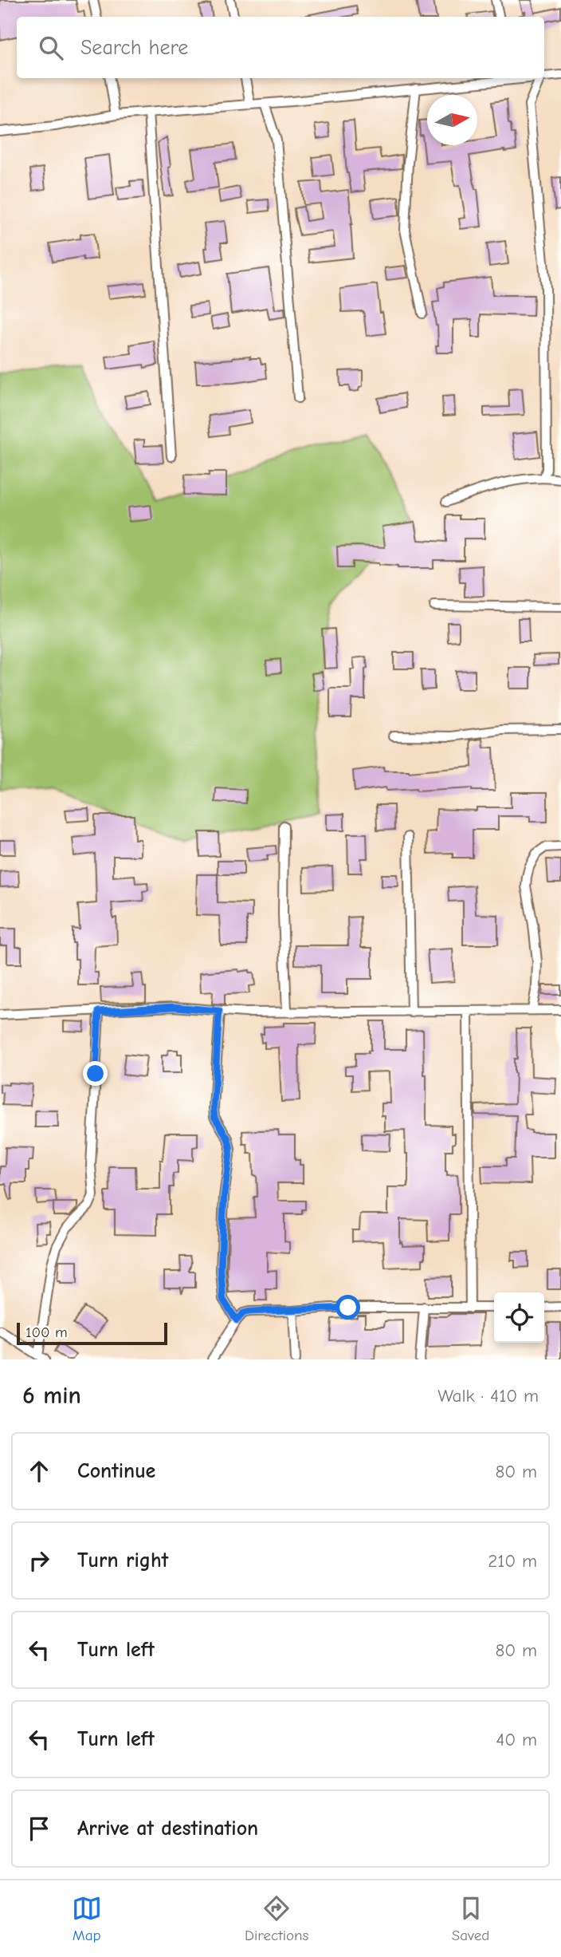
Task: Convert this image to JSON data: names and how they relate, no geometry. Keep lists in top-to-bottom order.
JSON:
{
  "scale_bar": "100 m",
  "north": "right",
  "page": {
    "search": "Search here",
    "scale": "100 m",
    "heading": ["6 min", "Walk · 410 m"],
    "list": [
      ["Continue", "80 m"],
      ["Turn right", "210 m"],
      ["Turn left", "80 m"],
      ["Turn left", "40 m"],
      "Arrive at destination"
    ],
    "nav": ["Map", "Directions", "Saved"]
  }
}
